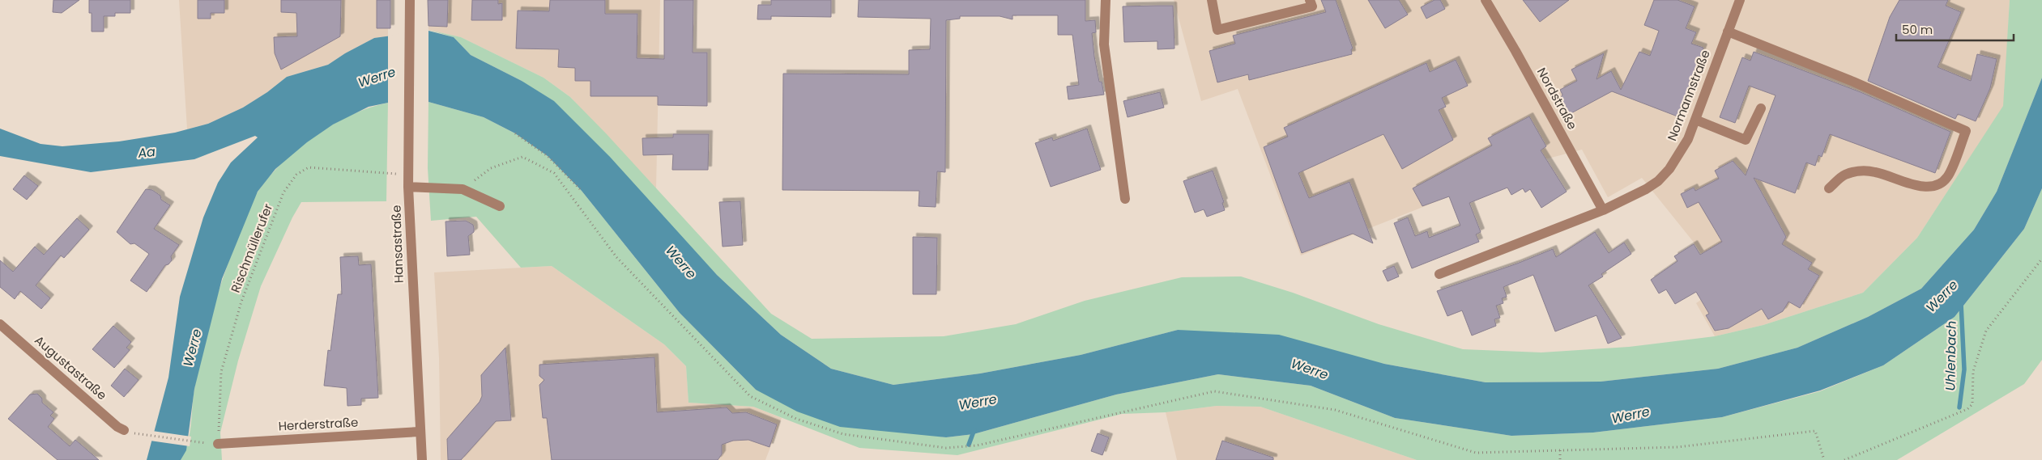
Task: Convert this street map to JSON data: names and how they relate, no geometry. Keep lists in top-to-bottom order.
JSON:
{
  "streets": {
    "street": [
      "Normannstraße",
      "Nordstraße",
      "Hansastraße",
      "Augustastraße",
      "Herderstraße"
    ],
    "path": ["Rischmüllerufer"]
  },
  "crossings": [
    ["Normannstraße", "Nordstraße"],
    ["Hansastraße", "Rischmüllerufer"],
    ["Hansastraße", "Herderstraße"],
    ["Rischmüllerufer", "Herderstraße"]
  ],
  "water": ["Werre", "Aa", "Uhlenbach"],
  "scale_bar": "50 m"
}
